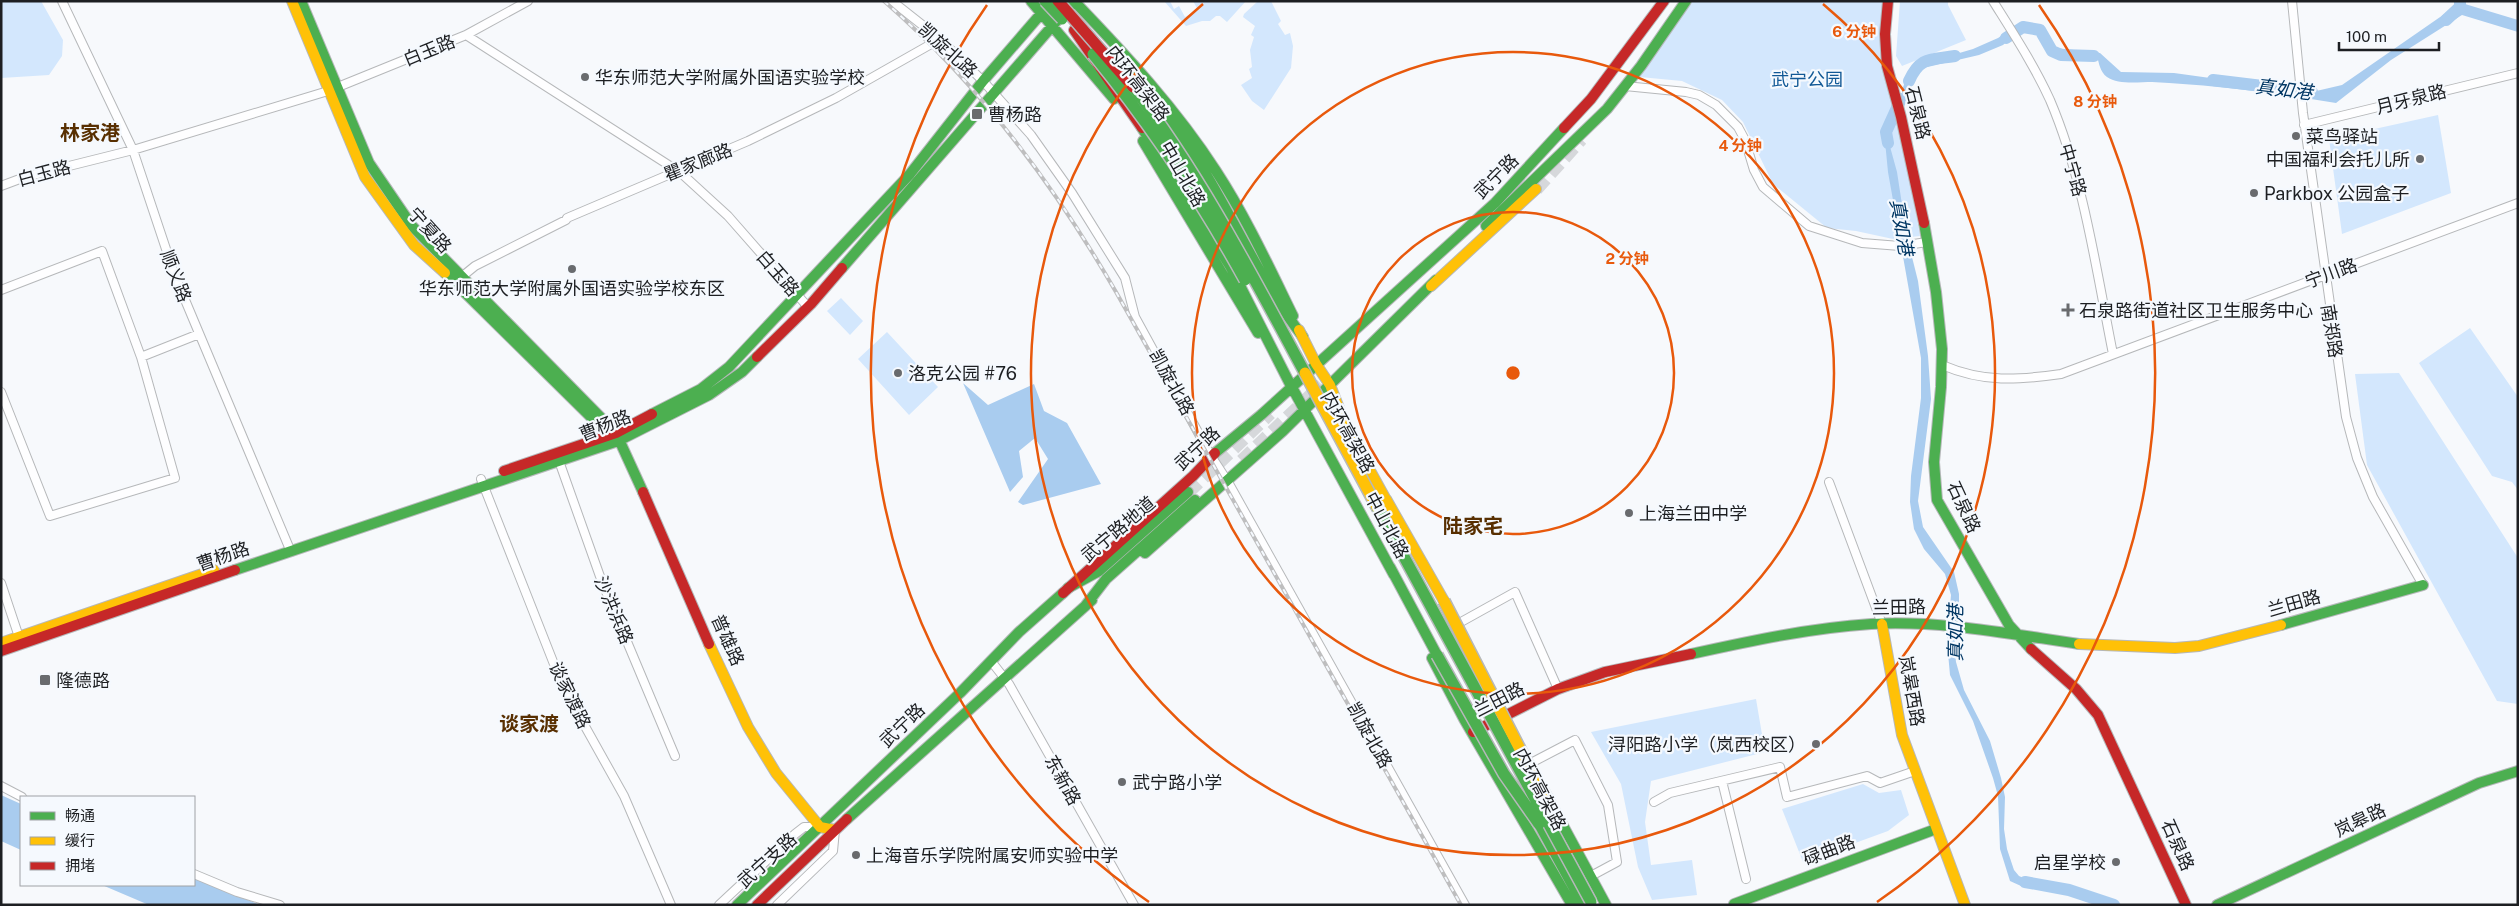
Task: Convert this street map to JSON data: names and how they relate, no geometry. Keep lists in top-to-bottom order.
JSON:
{
  "streets": {
    "main road": [
      "内环高架路",
      "石泉路",
      "中山北路",
      "武宁路",
      "宁夏路",
      "曹杨路",
      "武宁路地道",
      "兰田路",
      "普雄路",
      "岚皋西路",
      "岚皋路",
      "碌曲路"
    ],
    "street": [
      "白玉路",
      "凯旋北路",
      "月牙泉路",
      "瞿家廊路",
      "中宁路",
      "宁川路",
      "顺义路",
      "南郑路",
      "沙洪浜路",
      "谈家渡路",
      "东新路",
      "武宁支路"
    ]
  },
  "crossings": [
    ["白玉路", "瞿家廊路"],
    ["白玉路", "宁夏路"],
    ["白玉路", "顺义路"],
    ["白玉路", "曹杨路"],
    ["凯旋北路", "瞿家廊路"],
    ["凯旋北路", "武宁路"],
    ["凯旋北路", "曹杨路"],
    ["内环高架路", "中山北路"],
    ["内环高架路", "曹杨路"],
    ["月牙泉路", "南郑路"],
    ["石泉路", "宁川路"],
    ["石泉路", "兰田路"],
    ["瞿家廊路", "宁夏路"],
    ["中宁路", "宁川路"],
    ["中山北路", "武宁路"],
    ["中山北路", "曹杨路"],
    ["中山北路", "兰田路"],
    ["武宁路", "武宁路地道"],
    ["武宁路", "普雄路"],
    ["武宁路", "东新路"],
    ["武宁路", "武宁支路"],
    ["宁夏路", "曹杨路"],
    ["宁夏路", "普雄路"],
    ["宁川路", "南郑路"],
    ["顺义路", "曹杨路"],
    ["南郑路", "兰田路"],
    ["曹杨路", "沙洪浜路"],
    ["曹杨路", "普雄路"],
    ["曹杨路", "谈家渡路"],
    ["兰田路", "岚皋西路"],
    ["普雄路", "武宁支路"],
    ["岚皋西路", "碌曲路"]
  ],
  "districts": ["林家港", "陆家宅", "谈家渡"],
  "water": ["真如港"],
  "parks": ["武宁公园"],
  "places": {
    "other": [
      "华东师范大学附属外国语实验学校",
      "菜鸟驿站",
      "中国福利会托儿所",
      "Parkbox 公园盒子",
      "华东师范大学附属外国语实验学校东区",
      "洛克公园 #76",
      "上海兰田中学",
      "浔阳路小学（岚西校区）",
      "武宁路小学",
      "上海音乐学院附属安师实验中学",
      "启星学校"
    ],
    "transit": ["曹杨路", "隆德路"],
    "health": ["石泉路街道社区卫生服务中心"]
  },
  "legend": ["畅通", "缓行", "拥堵"],
  "scale_bar": "100 m",
  "rings": [
    "6 分钟",
    "8 分钟",
    "4 分钟",
    "2 分钟"
  ]
}
